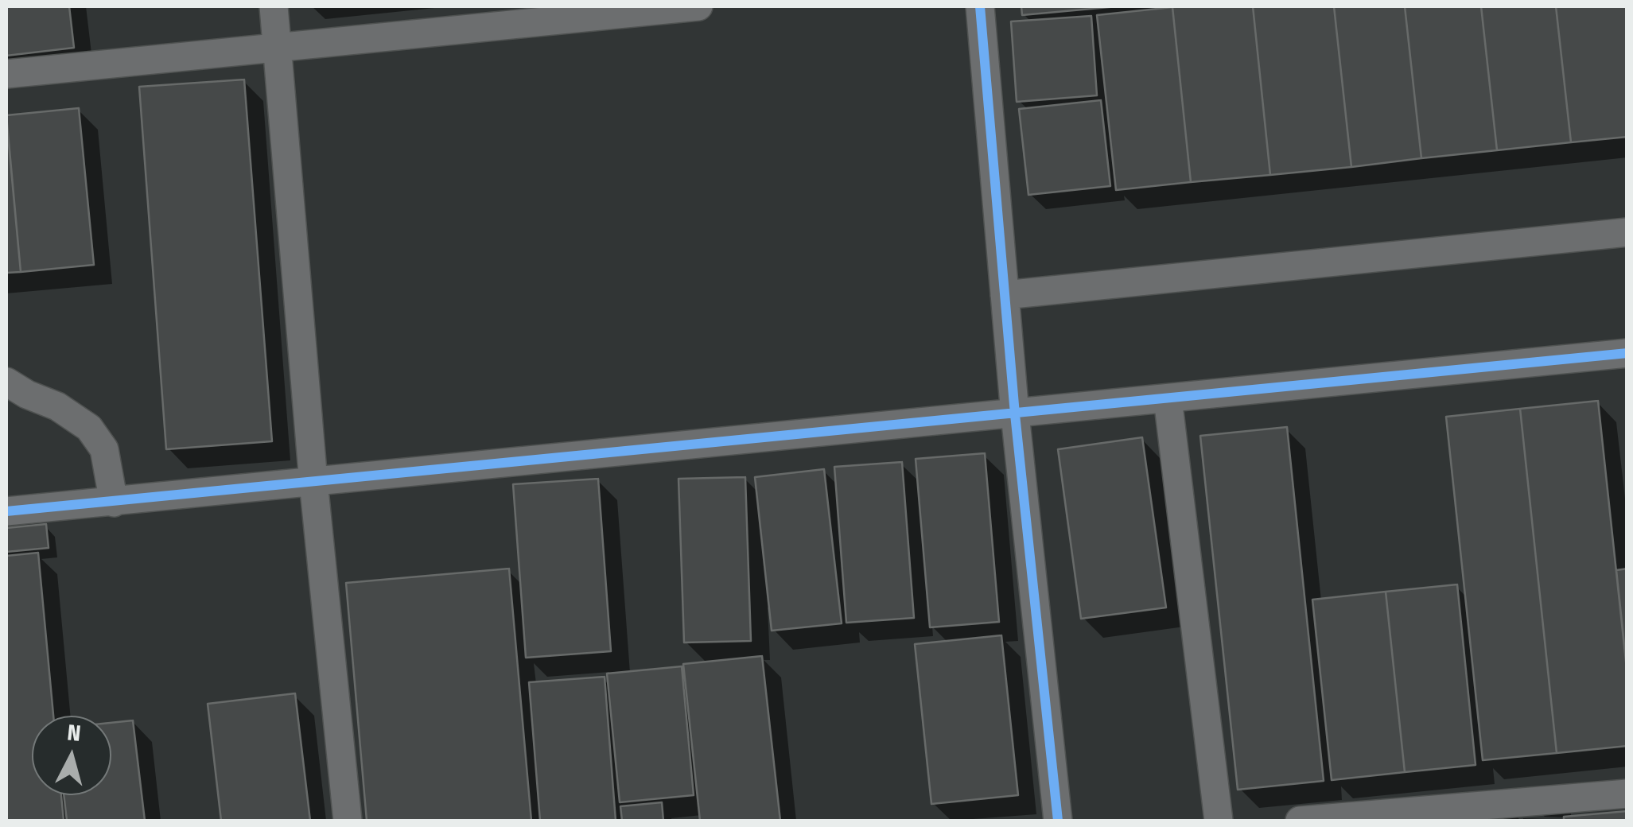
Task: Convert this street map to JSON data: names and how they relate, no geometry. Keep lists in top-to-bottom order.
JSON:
{
  "north": "top"
}
